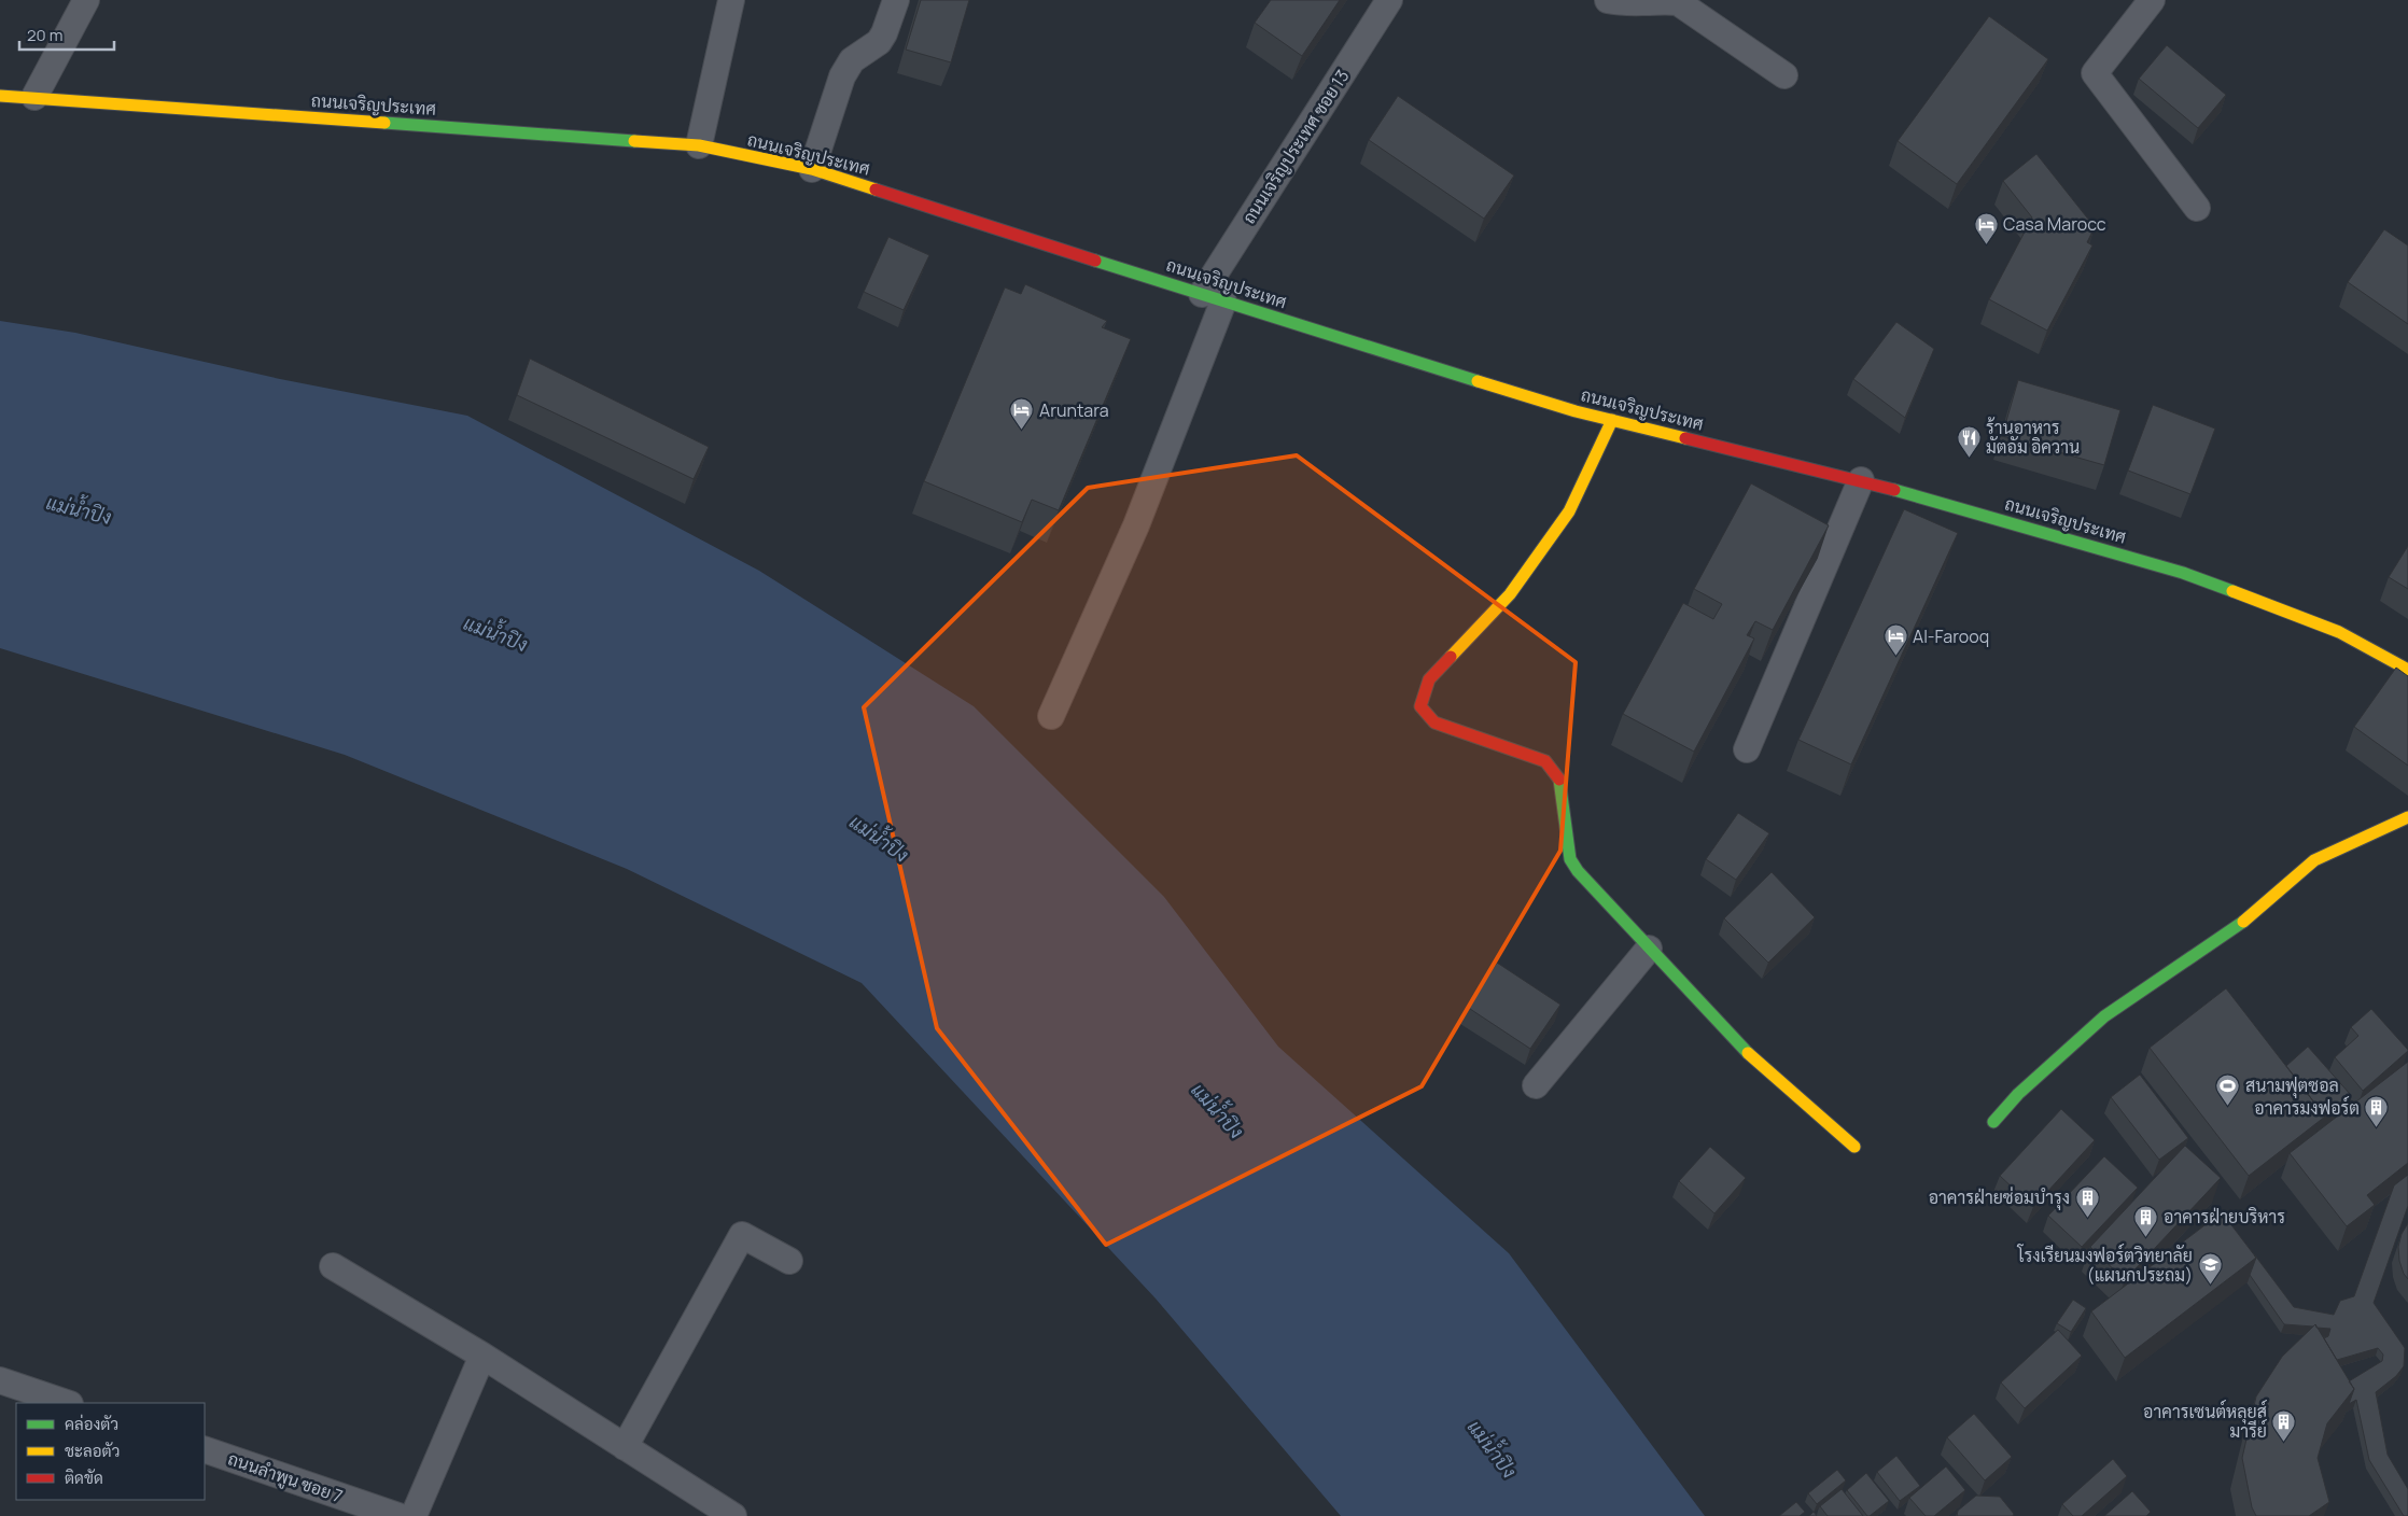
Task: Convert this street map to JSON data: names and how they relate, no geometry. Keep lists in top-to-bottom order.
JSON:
{
  "streets": {
    "street": ["ถนนเจริญประเทศ", "ถนนเจริญประเทศ ซอย 13", "ถนนลำพูน ซอย 7"]
  },
  "crossings": [
    ["ถนนเจริญประเทศ", "ถนนเจริญประเทศ ซอย 13"]
  ],
  "water": ["แม่น้ำปิง"],
  "places": {
    "hotel": ["Casa Marocc", "Aruntara", "Al-Farooq"],
    "restaurant": ["ร้านอาหาร มัตอัม อิควาน"],
    "sports": ["สนามฟุตซอล"],
    "building": [
      "อาคารมงฟอร์ต",
      "อาคารฝ่ายซ่อมบำรุง",
      "อาคารฝ่ายบริหาร",
      "อาคารเซนต์หลุยส์ มารีย์"
    ],
    "school or university": ["โรงเรียนมงฟอร์ตวิทยาลัย (แผนกประถม)"]
  },
  "legend": ["คล่องตัว", "ชะลอตัว", "ติดขัด"],
  "scale_bar": "20 m"
}
